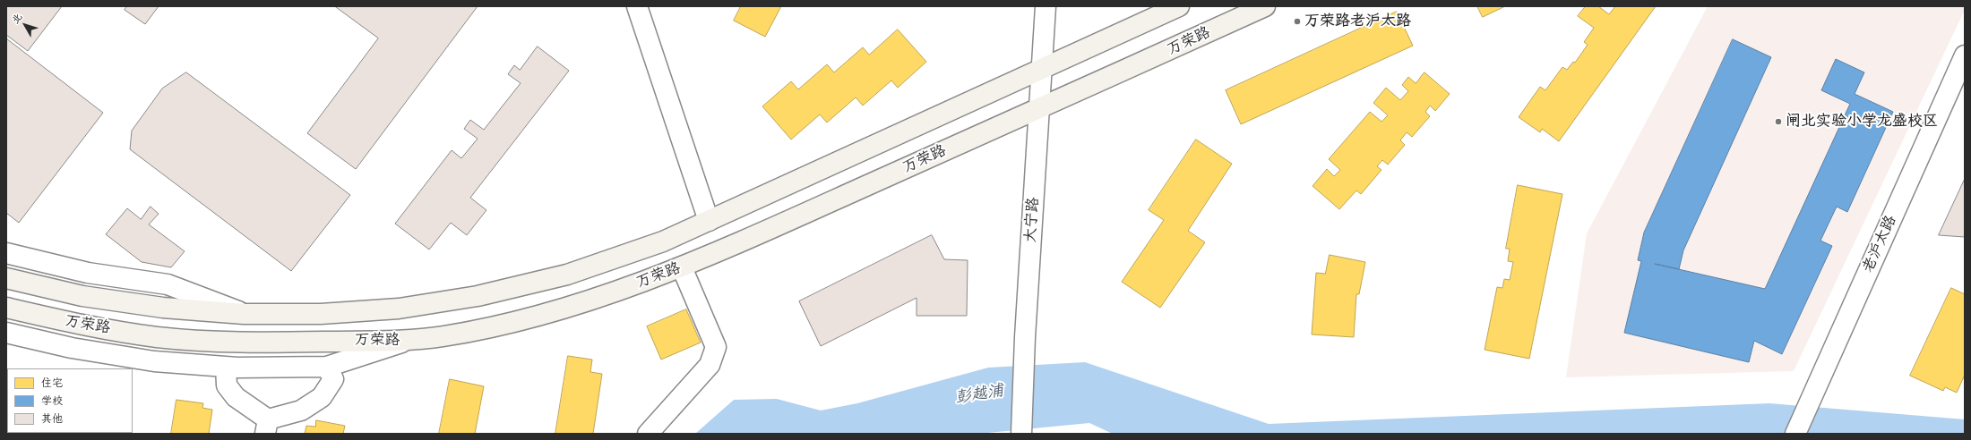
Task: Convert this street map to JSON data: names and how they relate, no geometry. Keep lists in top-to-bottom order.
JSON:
{
  "streets": {
    "main road": ["万荣路"],
    "street": ["大宁路", "老沪太路"]
  },
  "crossings": [
    ["万荣路", "大宁路"]
  ],
  "water": ["彭越浦"],
  "places": ["万荣路老沪太路", "闸北实验小学龙盛校区"],
  "legend": ["住宅", "学校", "其他"],
  "north": "top left"
}
